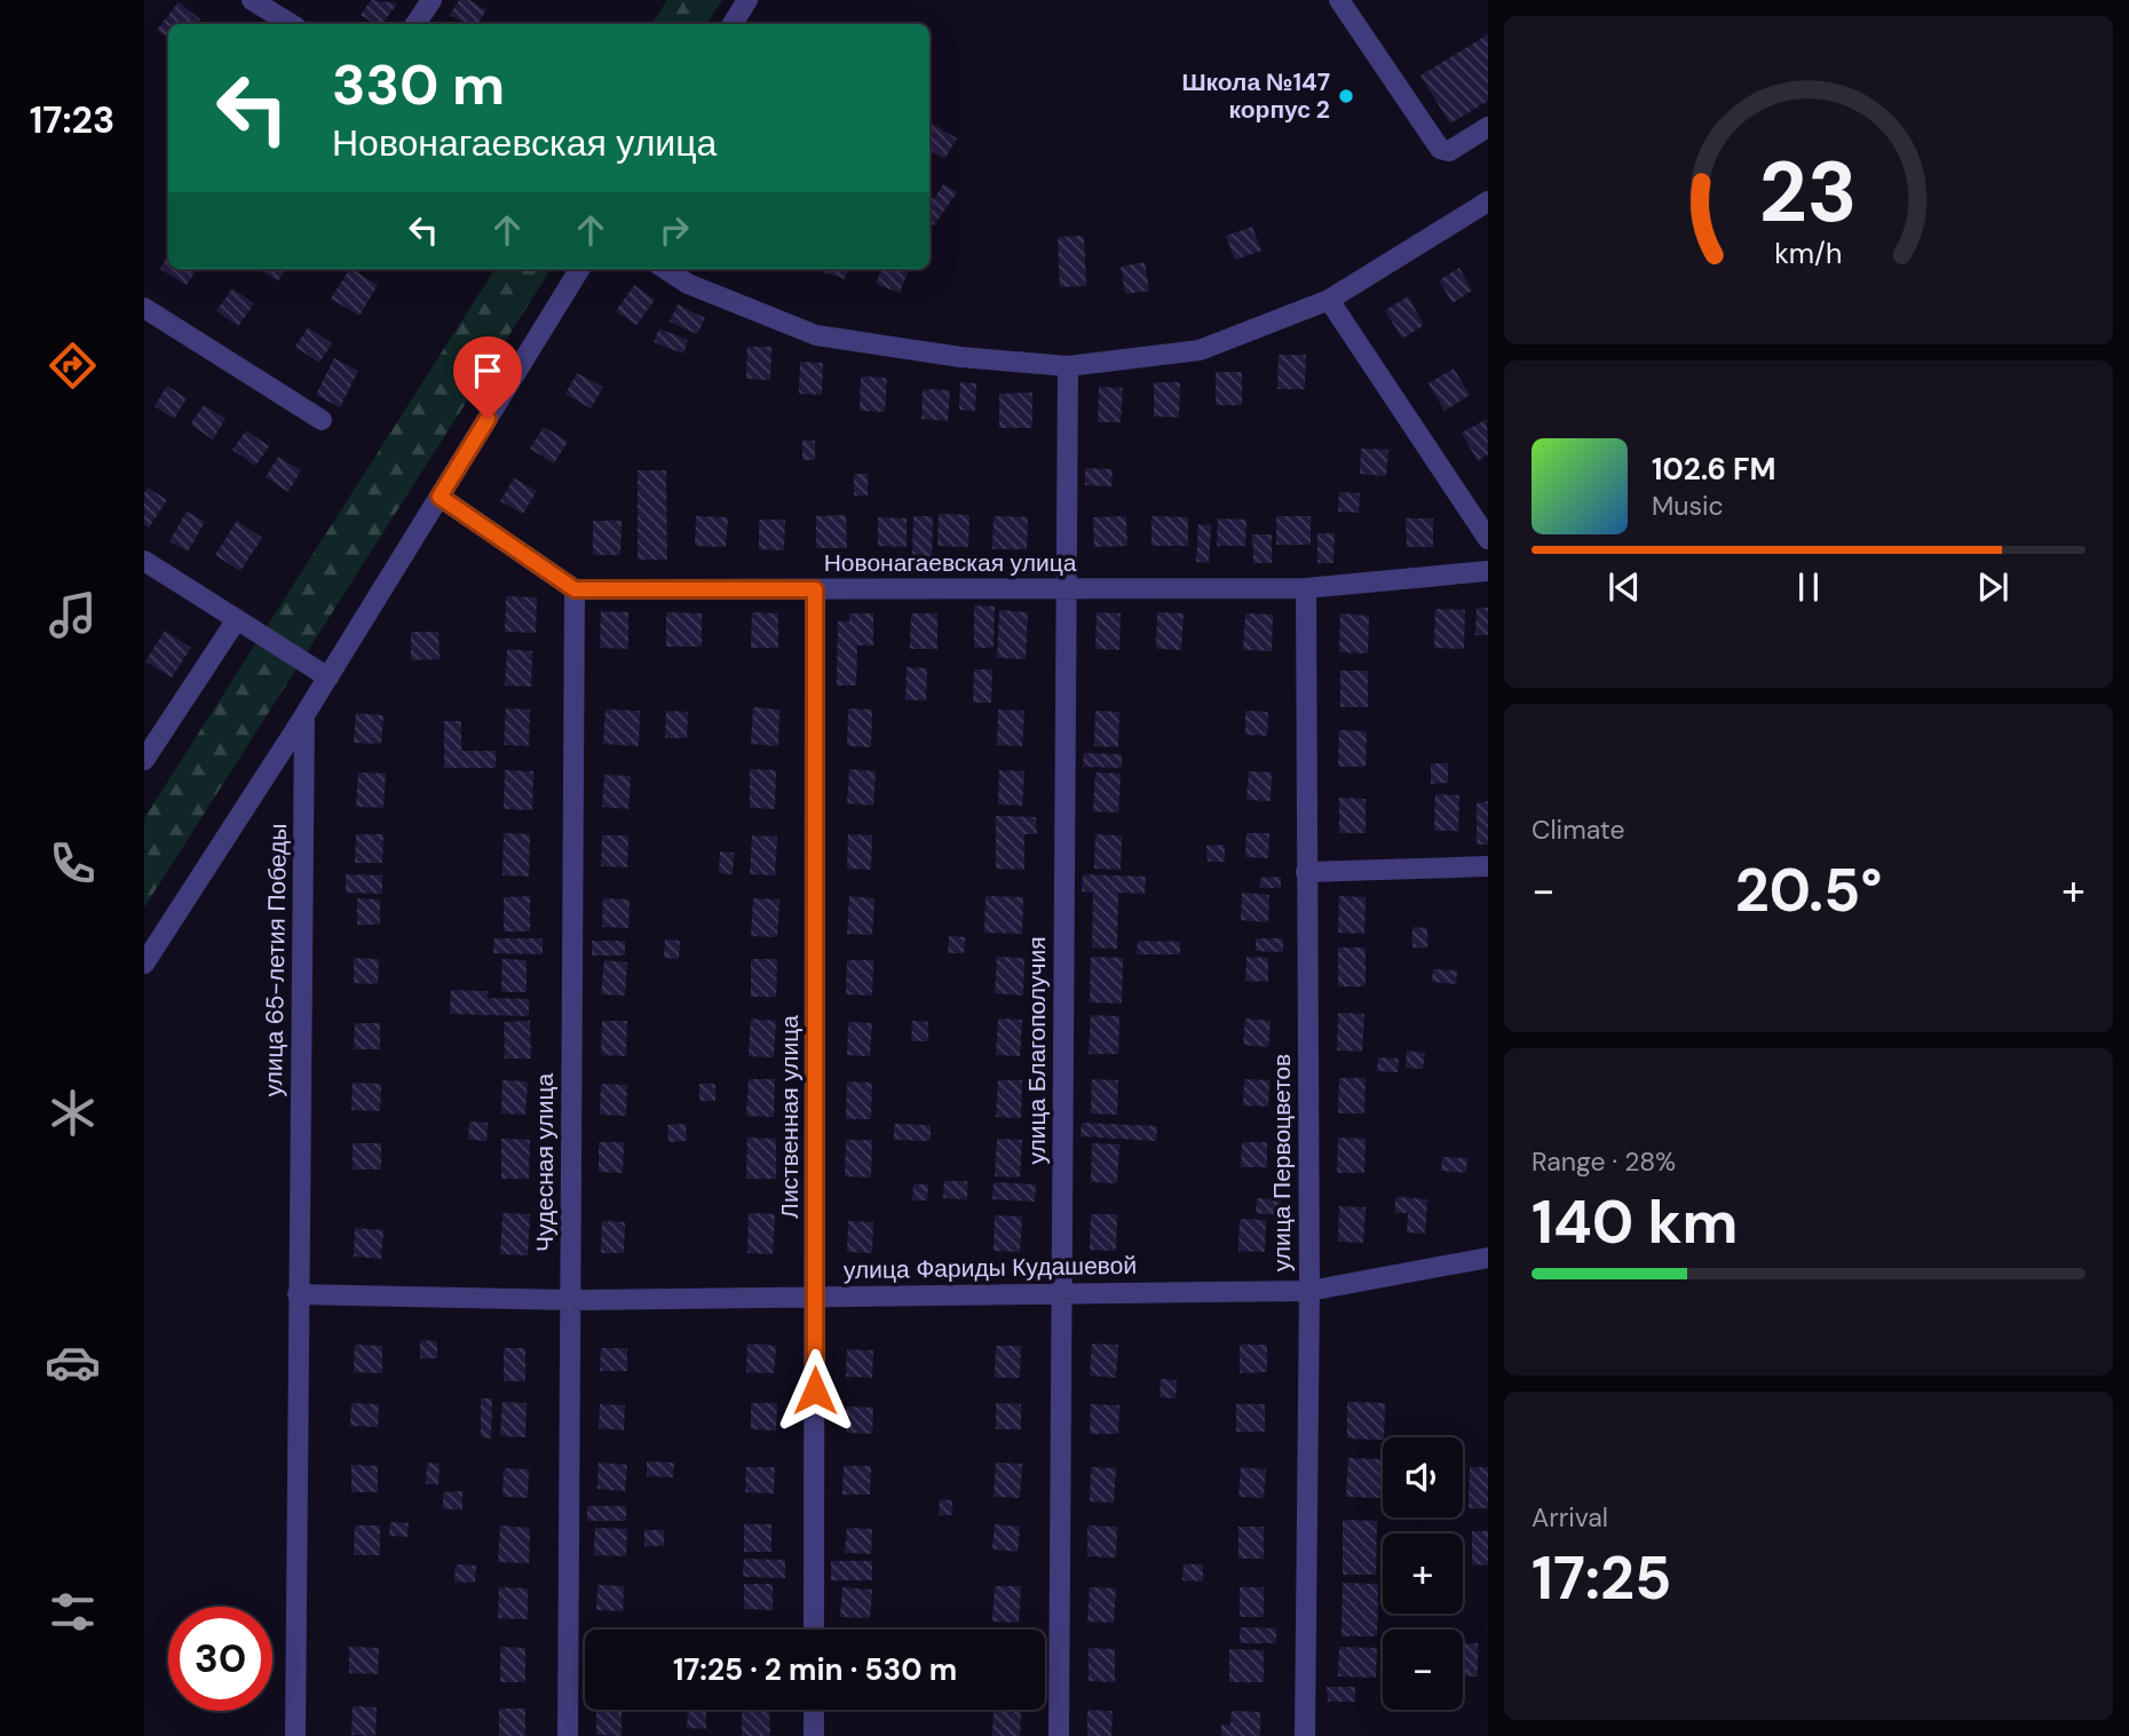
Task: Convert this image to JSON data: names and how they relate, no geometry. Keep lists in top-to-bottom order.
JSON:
{
  "streets": {
    "street": [
      "Новонагаевская улица",
      "улица 65-летия Победы",
      "улица Благополучия",
      "Лиственная улица",
      "Чудесная улица",
      "улица Первоцветов",
      "улица Фариды Кудашевой"
    ]
  },
  "crossings": [
    ["Новонагаевская улица", "улица Благополучия"],
    ["Новонагаевская улица", "Лиственная улица"],
    ["Новонагаевская улица", "Чудесная улица"],
    ["Новонагаевская улица", "улица Первоцветов"],
    ["улица 65-летия Победы", "улица Фариды Кудашевой"],
    ["улица Благополучия", "улица Фариды Кудашевой"],
    ["Лиственная улица", "улица Фариды Кудашевой"],
    ["Чудесная улица", "улица Фариды Кудашевой"],
    ["улица Первоцветов", "улица Фариды Кудашевой"]
  ],
  "places": ["Школа №147 корпус 2"],
  "page": {
    "tabs": "17:23",
    "turn": ["330 m", "Новонагаевская улица"],
    "song": ["102.6 FM", "Music"],
    "tile": [
      "Climate",
      ["Range · 28%", "140 km"],
      ["Arrival", "17:25"]
    ],
    "heat": ["−", "20.5°", "+"],
    "map_buttons": ["+", "−"],
    "limit": "30",
    "trip": "17:25 · 2 min · 530 m",
    "gauge": ["23", "km/h"]
  }
}
